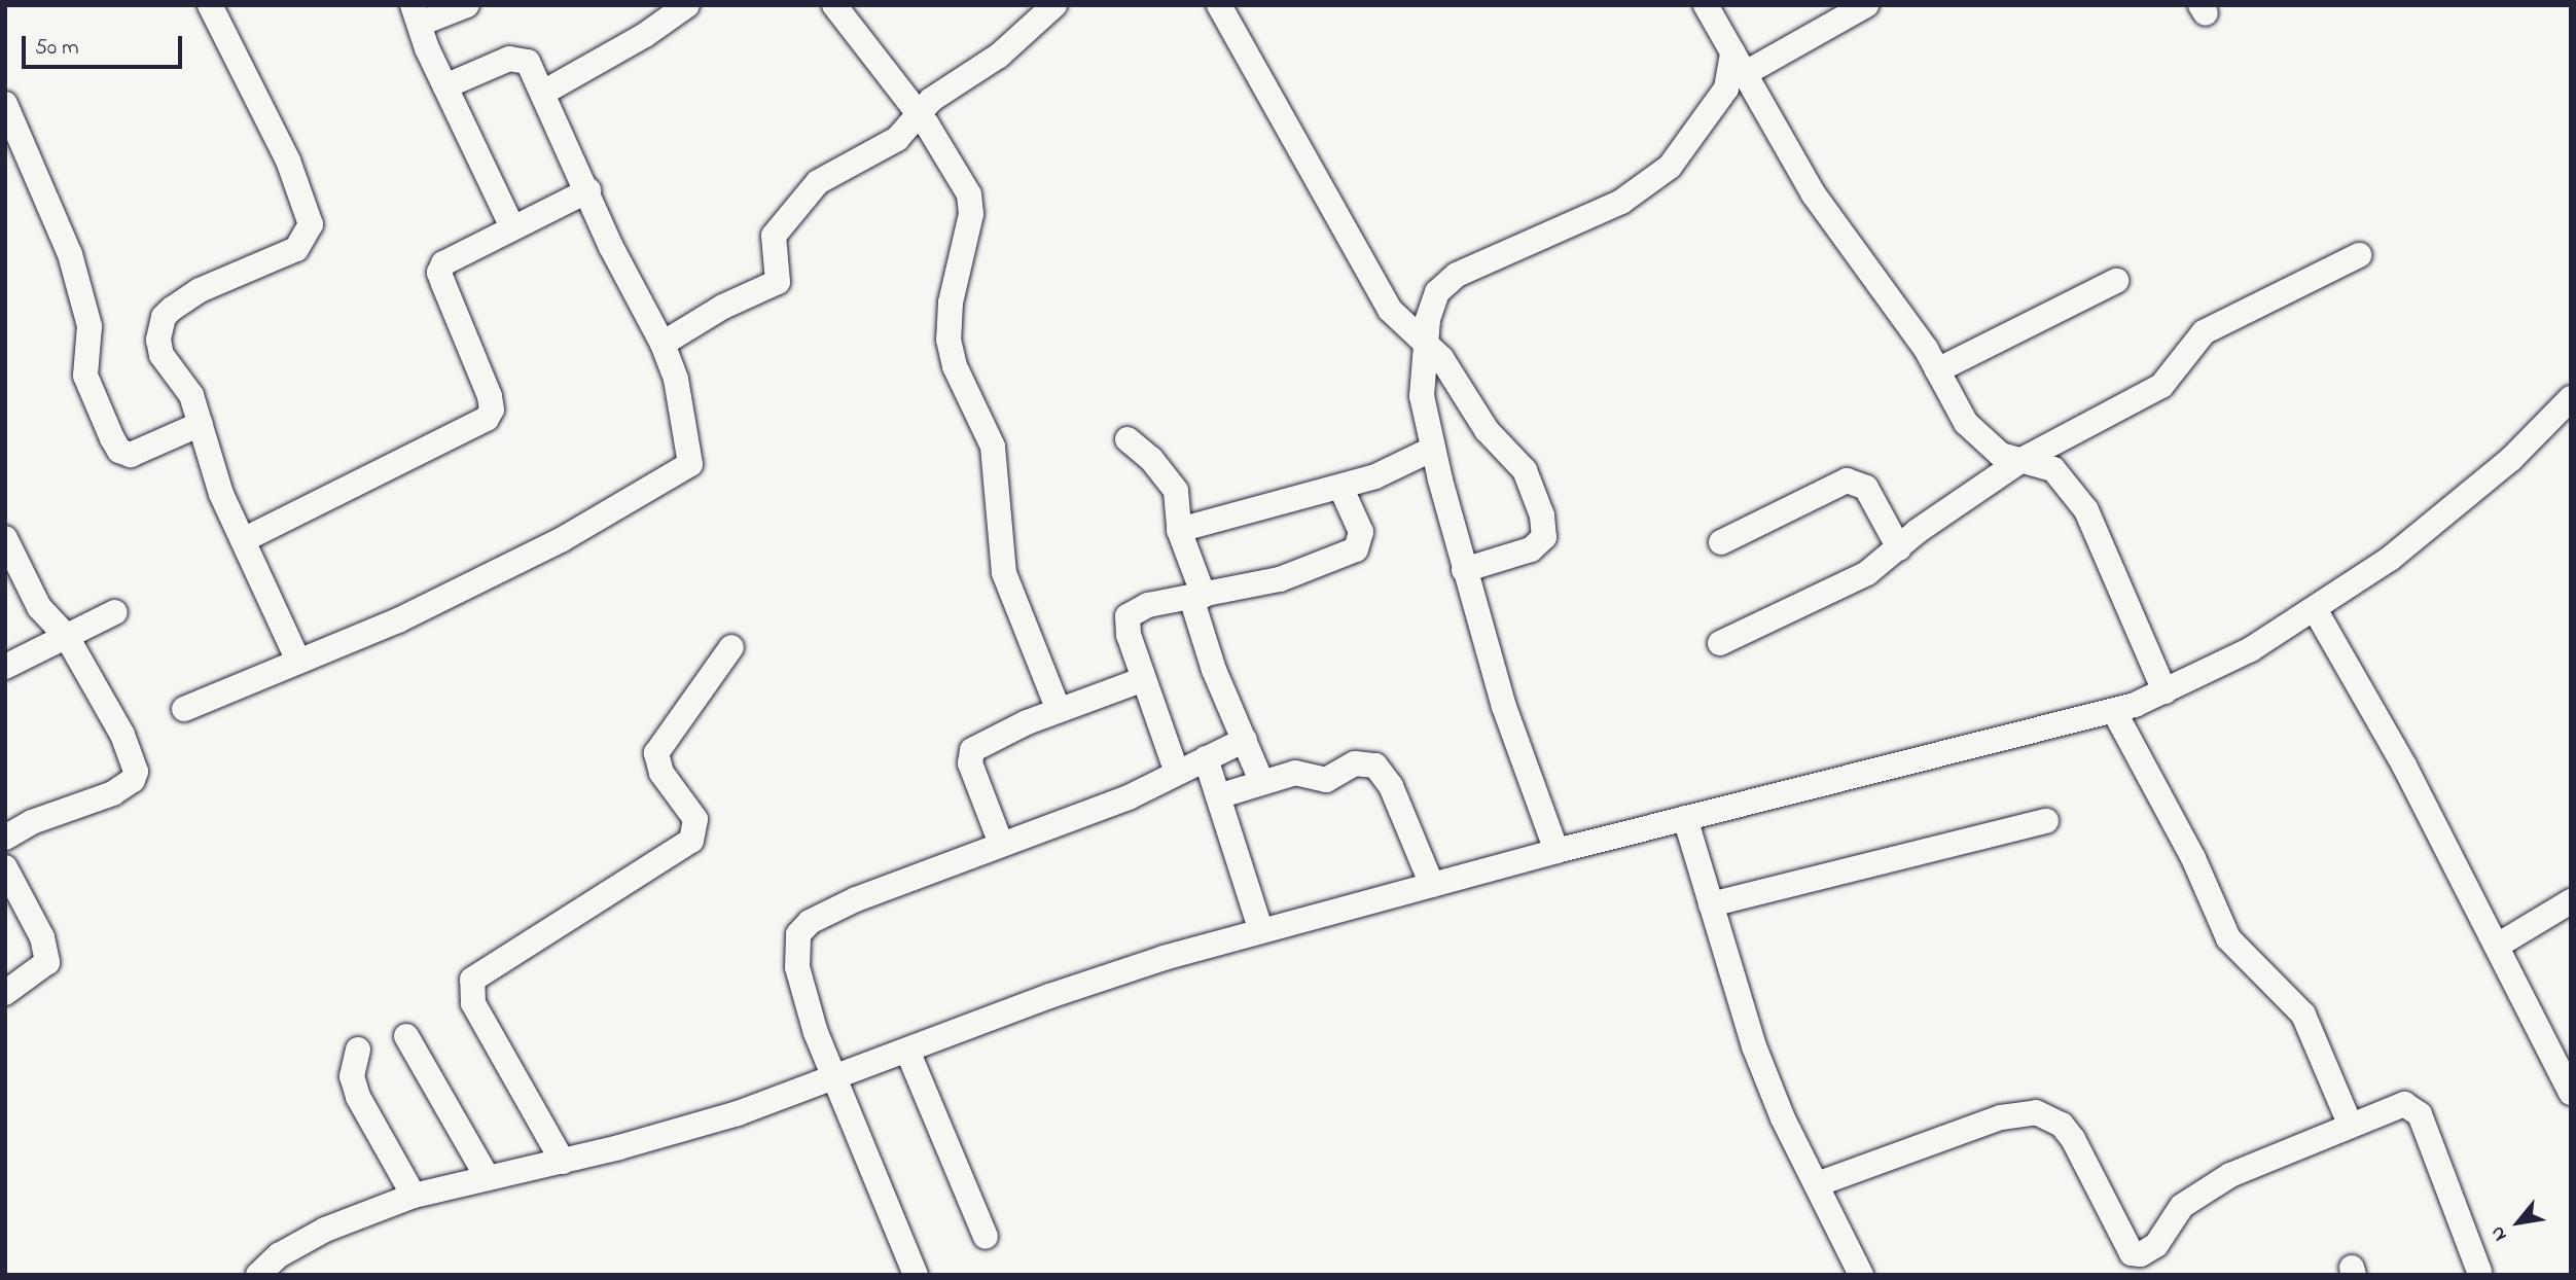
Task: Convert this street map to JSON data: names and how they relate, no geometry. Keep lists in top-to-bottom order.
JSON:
{
  "scale_bar": "50 m",
  "north": "bottom left"
}
